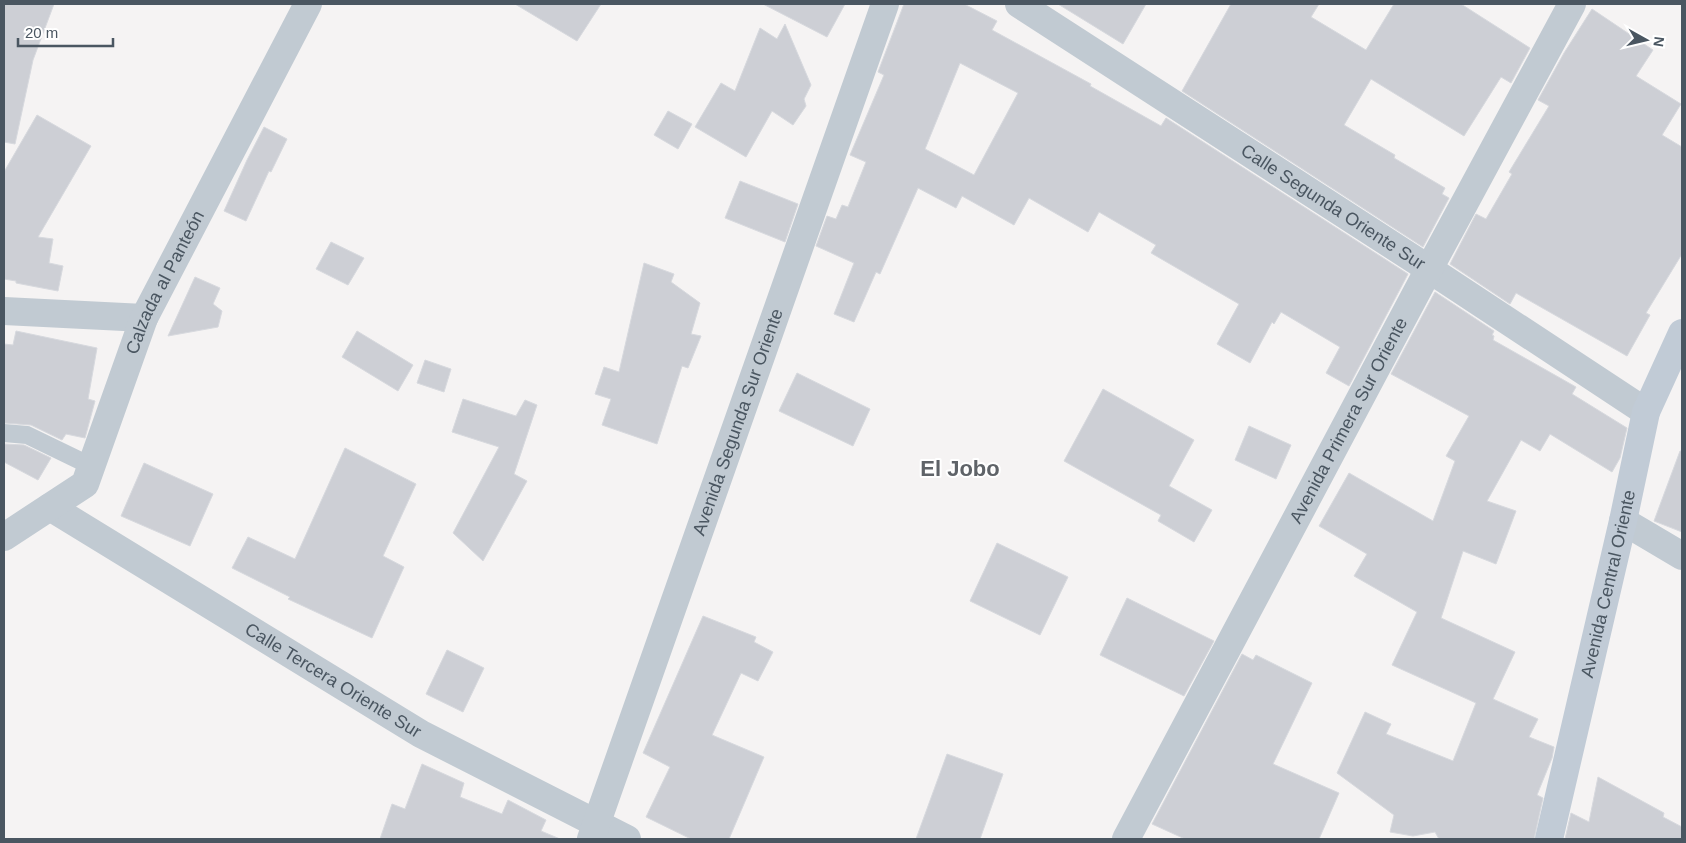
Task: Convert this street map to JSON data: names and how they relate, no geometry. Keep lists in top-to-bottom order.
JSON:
{
  "streets": {
    "street": [
      "Calle Segunda Oriente Sur",
      "Calzada al Panteón",
      "Avenida Segunda Sur Oriente",
      "Avenida Primera Sur Oriente",
      "Avenida Central Oriente",
      "Calle Tercera Oriente Sur"
    ]
  },
  "crossings": [
    ["Calle Segunda Oriente Sur", "Avenida Primera Sur Oriente"],
    ["Calle Segunda Oriente Sur", "Avenida Central Oriente"],
    ["Calzada al Panteón", "Calle Tercera Oriente Sur"],
    ["Avenida Segunda Sur Oriente", "Calle Tercera Oriente Sur"]
  ],
  "districts": ["El Jobo"],
  "scale_bar": "20 m",
  "north": "right"
}
